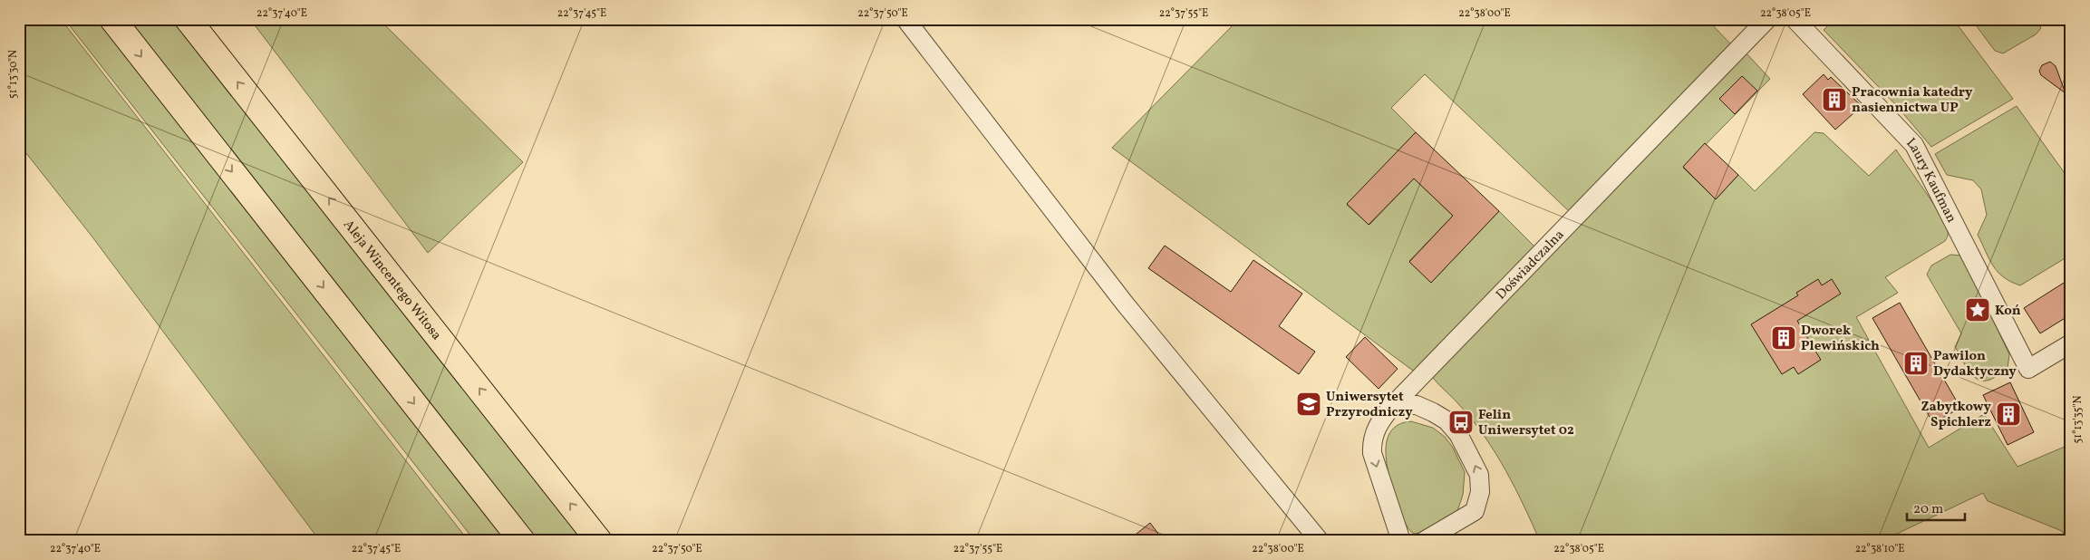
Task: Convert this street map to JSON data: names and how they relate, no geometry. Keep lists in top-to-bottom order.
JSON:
{
  "streets": {
    "main road": ["Aleja Wincentego Witosa"],
    "street": ["Laury Kaufman", "Doświadczalna"]
  },
  "places": {
    "building": [
      "Pracownia katedry nasiennictwa UP",
      "Dworek Plewińskich",
      "Pawilon Dydaktyczny",
      "Zabytkowy Spichlerz"
    ],
    "place": ["Koń"],
    "school or university": ["Uniwersytet Przyrodniczy"],
    "bus stop": ["Felin Uniwersytet 02"]
  },
  "scale_bar": "20 m",
  "coordinates": [
    "22°37'40\"E",
    "22°37'45\"E",
    "22°37'50\"E",
    "22°37'55\"E",
    "22°38'00\"E",
    "22°38'05\"E",
    "51°13'30\"N",
    "51°13'35\"N",
    "22°38'10\"E"
  ]
}
